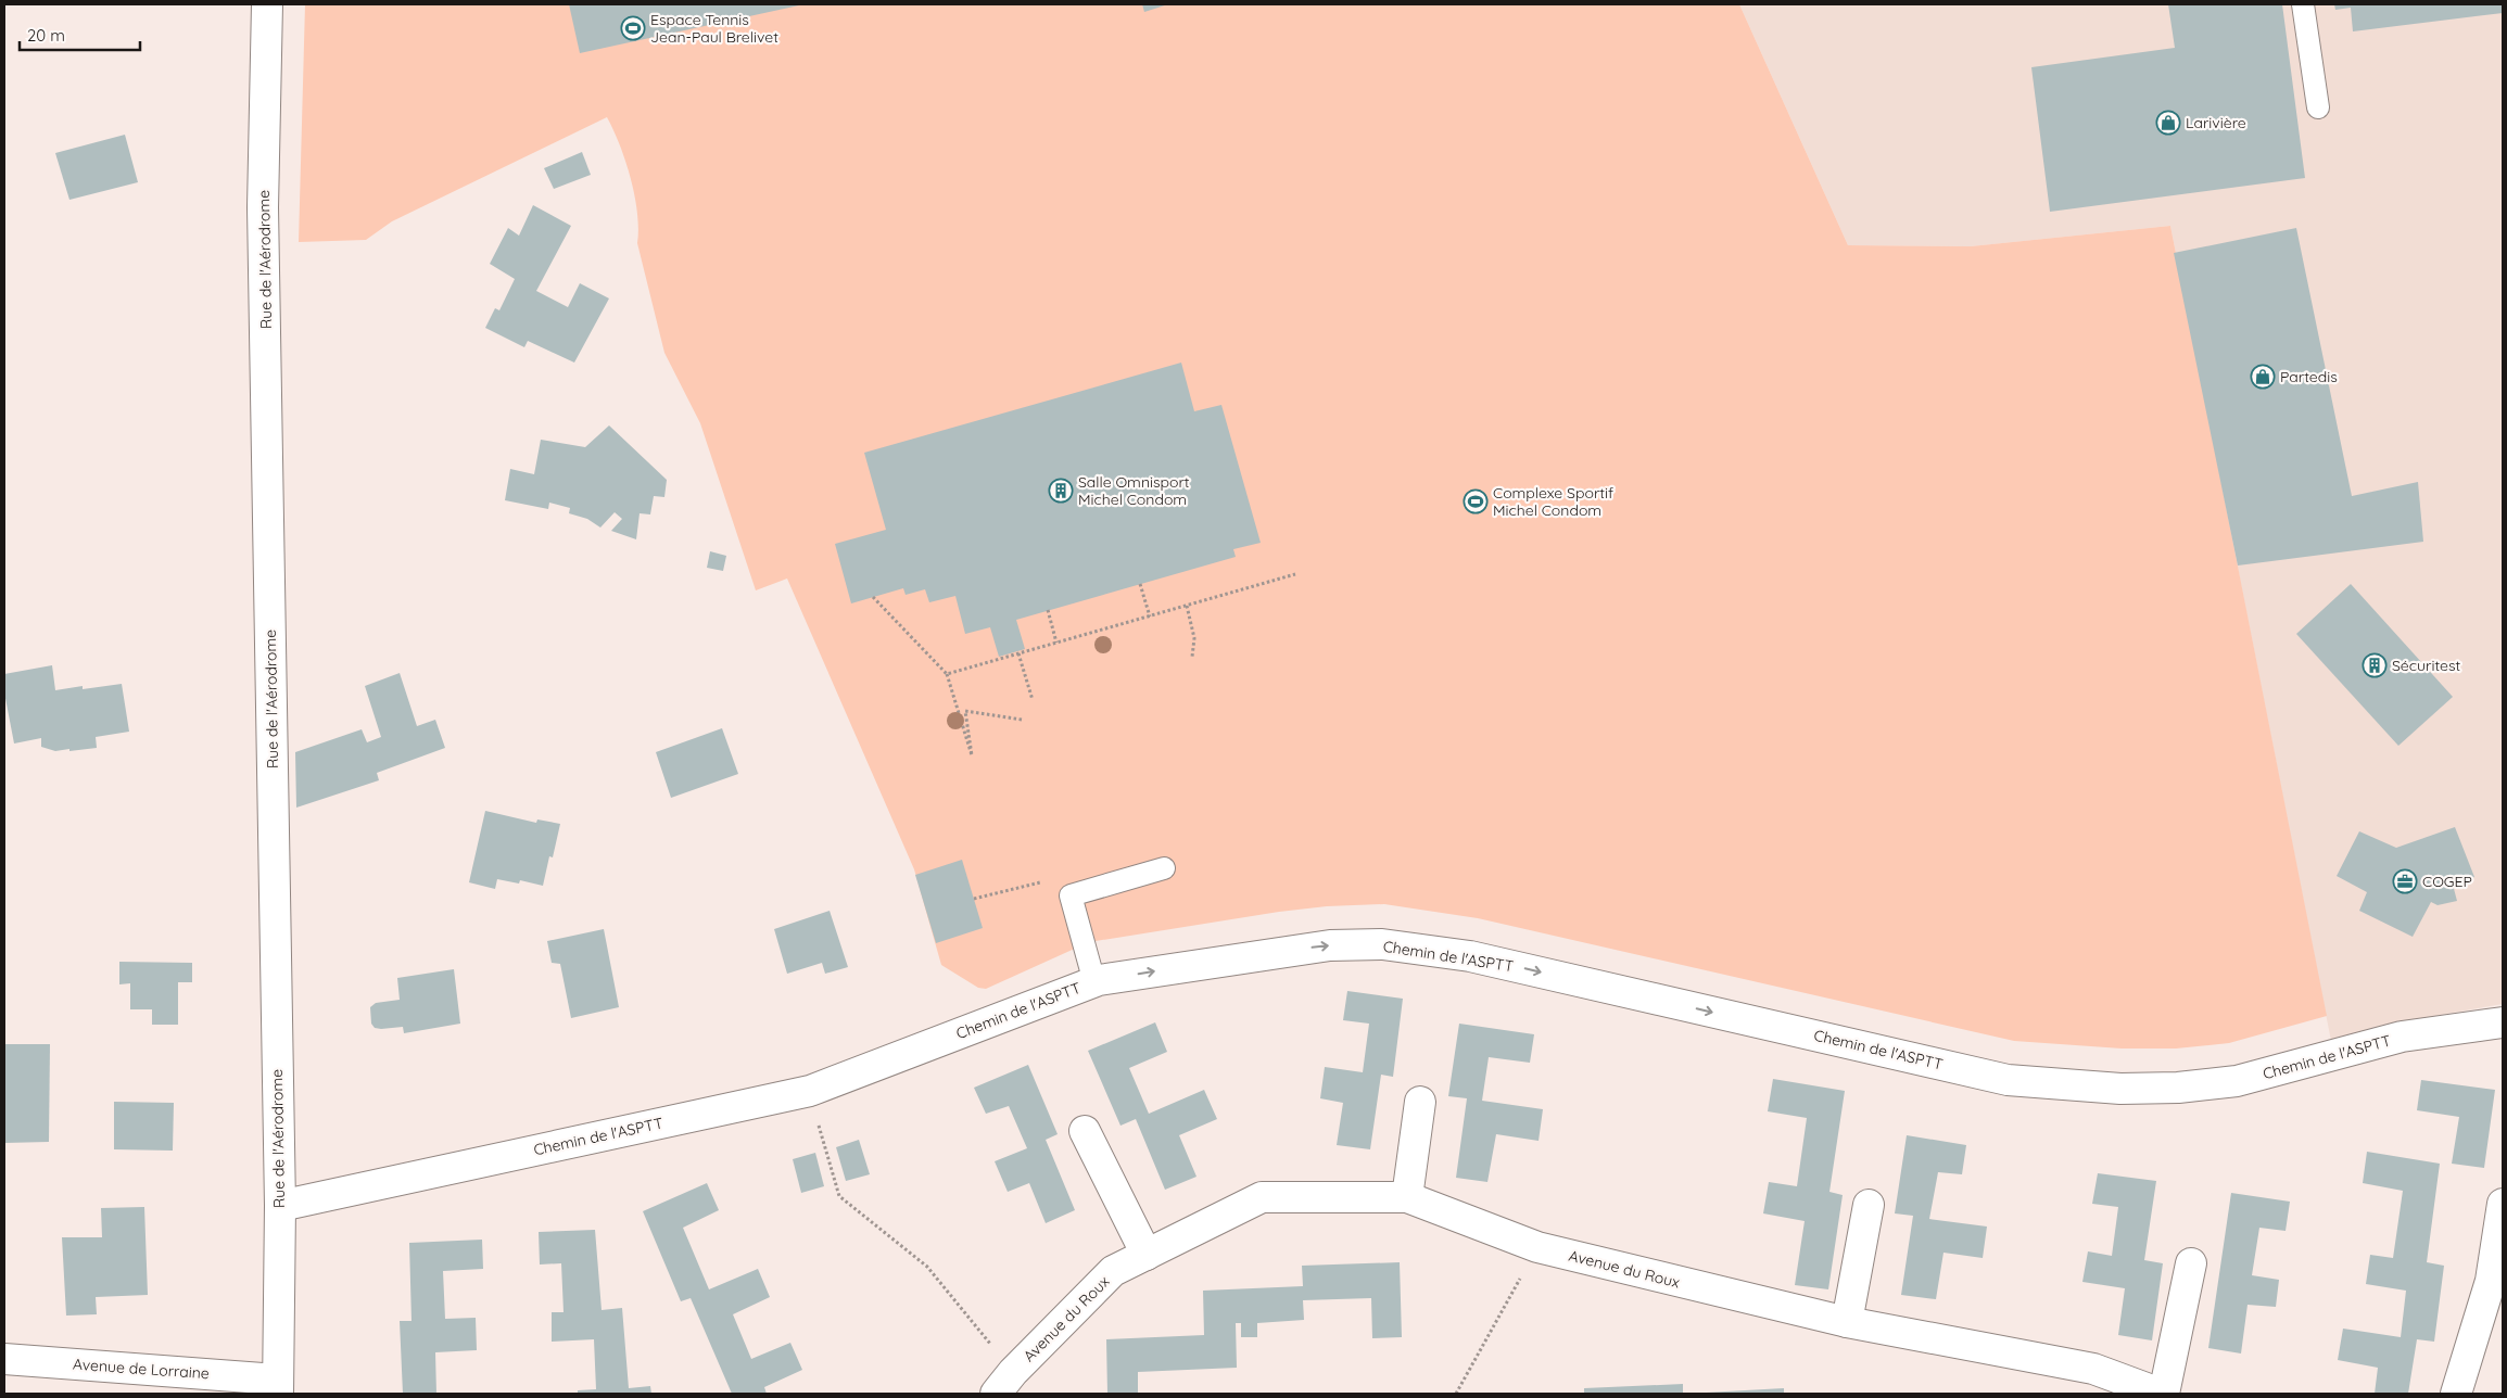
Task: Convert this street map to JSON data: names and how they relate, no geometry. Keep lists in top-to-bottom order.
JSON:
{
  "streets": {
    "street": [
      "Rue de l'Aérodrome",
      "Chemin de l'ASPTT",
      "Avenue du Roux",
      "Avenue de Lorraine"
    ]
  },
  "crossings": [
    ["Rue de l'Aérodrome", "Chemin de l'ASPTT"],
    ["Rue de l'Aérodrome", "Avenue de Lorraine"]
  ],
  "one_way": ["Chemin de l'ASPTT"],
  "places": {
    "sports": ["Espace Tennis Jean-Paul Brelivet", "Complexe Sportif Michel Condom"],
    "shop": ["Larivière", "Partedis"],
    "building": ["Salle Omnisport Michel Condom", "Sécuritest"],
    "office": ["COGEP"]
  },
  "scale_bar": "20 m"
}
